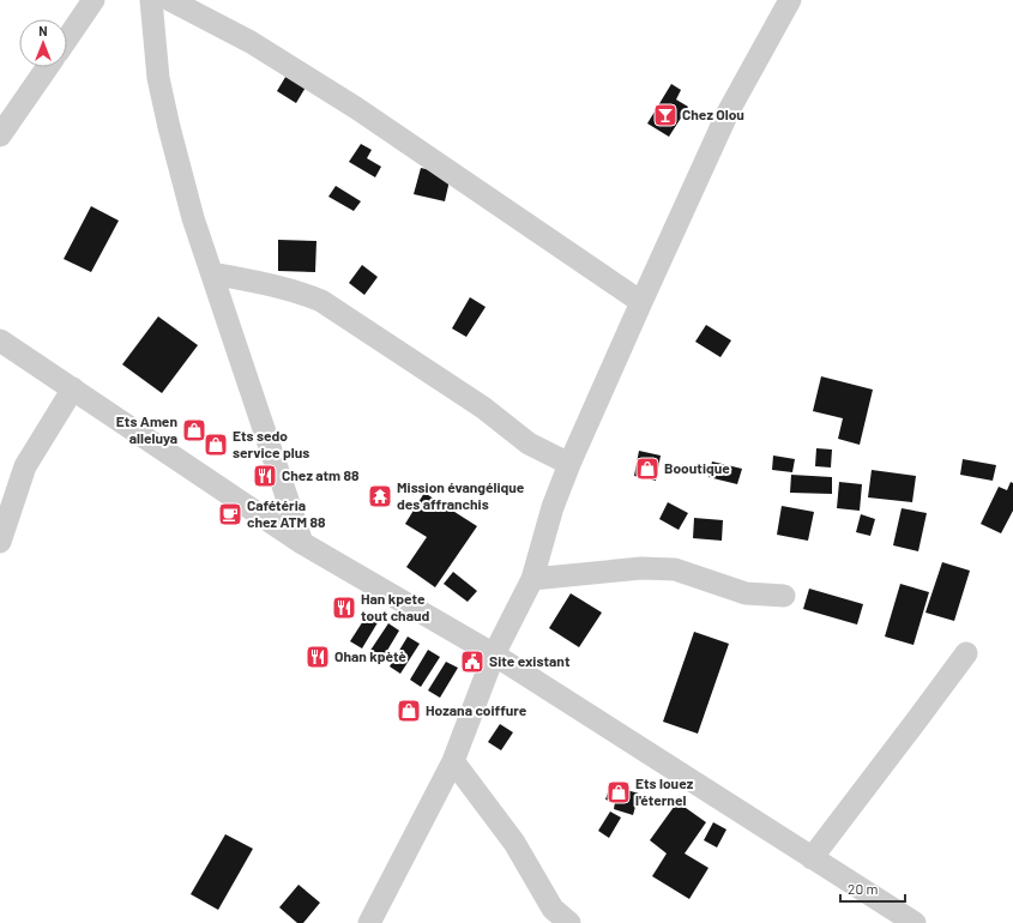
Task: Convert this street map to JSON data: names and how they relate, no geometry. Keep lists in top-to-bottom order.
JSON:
{
  "places": {
    "bar": ["Chez Olou"],
    "shop": [
      "Ets Amen alleluya",
      "Ets sedo service plus",
      "Booutique",
      "Hozana coiffure",
      "Ets louez l'éternel"
    ],
    "restaurant": ["Chez atm 88", "Han kpete tout chaud", "Ohan kpètè"],
    "temple": ["Mission évangélique des affranchis"],
    "cafe": ["Cafétéria chez ATM 88"],
    "public building": ["Site existant"]
  },
  "scale_bar": "20 m",
  "north": "top"
}
